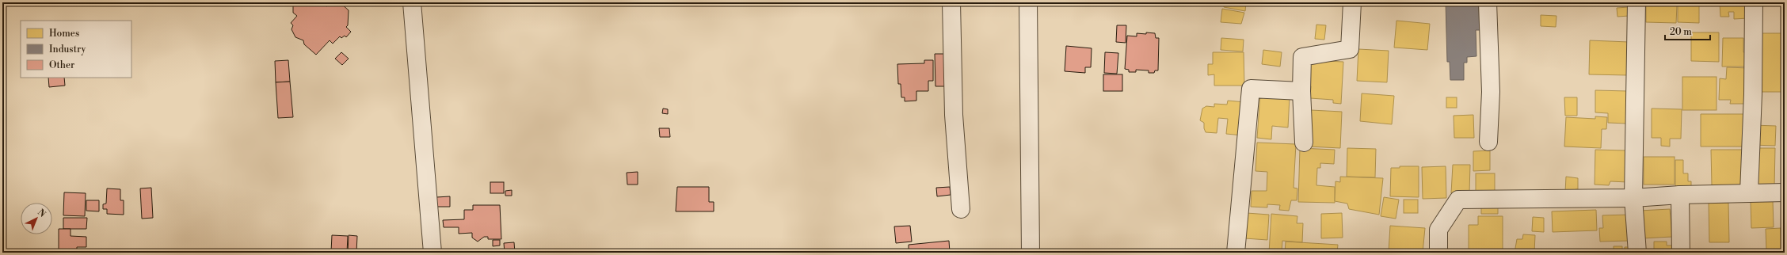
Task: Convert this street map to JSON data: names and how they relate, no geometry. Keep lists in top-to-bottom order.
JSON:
{
  "legend": ["Homes", "Industry", "Other"],
  "scale_bar": "20 m",
  "north": "top right"
}
